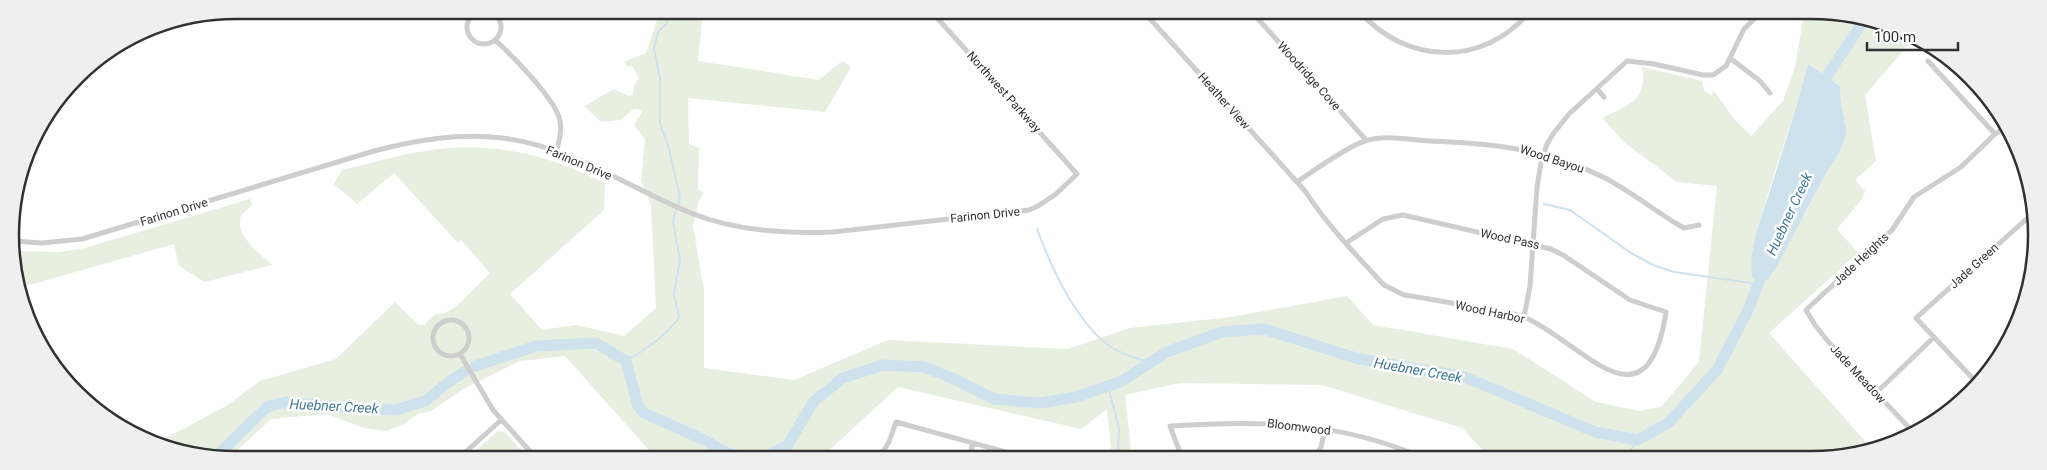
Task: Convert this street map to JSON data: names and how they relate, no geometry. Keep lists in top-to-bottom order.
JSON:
{
  "streets": {
    "street": [
      "Woodridge Cove",
      "Northwest Parkway",
      "Heather View",
      "Wood Bayou",
      "Farinon Drive",
      "Wood Pass",
      "Jade Heights",
      "Jade Green",
      "Wood Harbor",
      "Jade Meadow",
      "Bloomwood"
    ]
  },
  "crossings": [
    ["Woodridge Cove", "Wood Bayou"],
    ["Northwest Parkway", "Farinon Drive"],
    ["Heather View", "Wood Harbor"],
    ["Wood Pass", "Wood Harbor"],
    ["Jade Heights", "Jade Meadow"]
  ],
  "water": ["Huebner Creek"],
  "scale_bar": "100 m"
}
